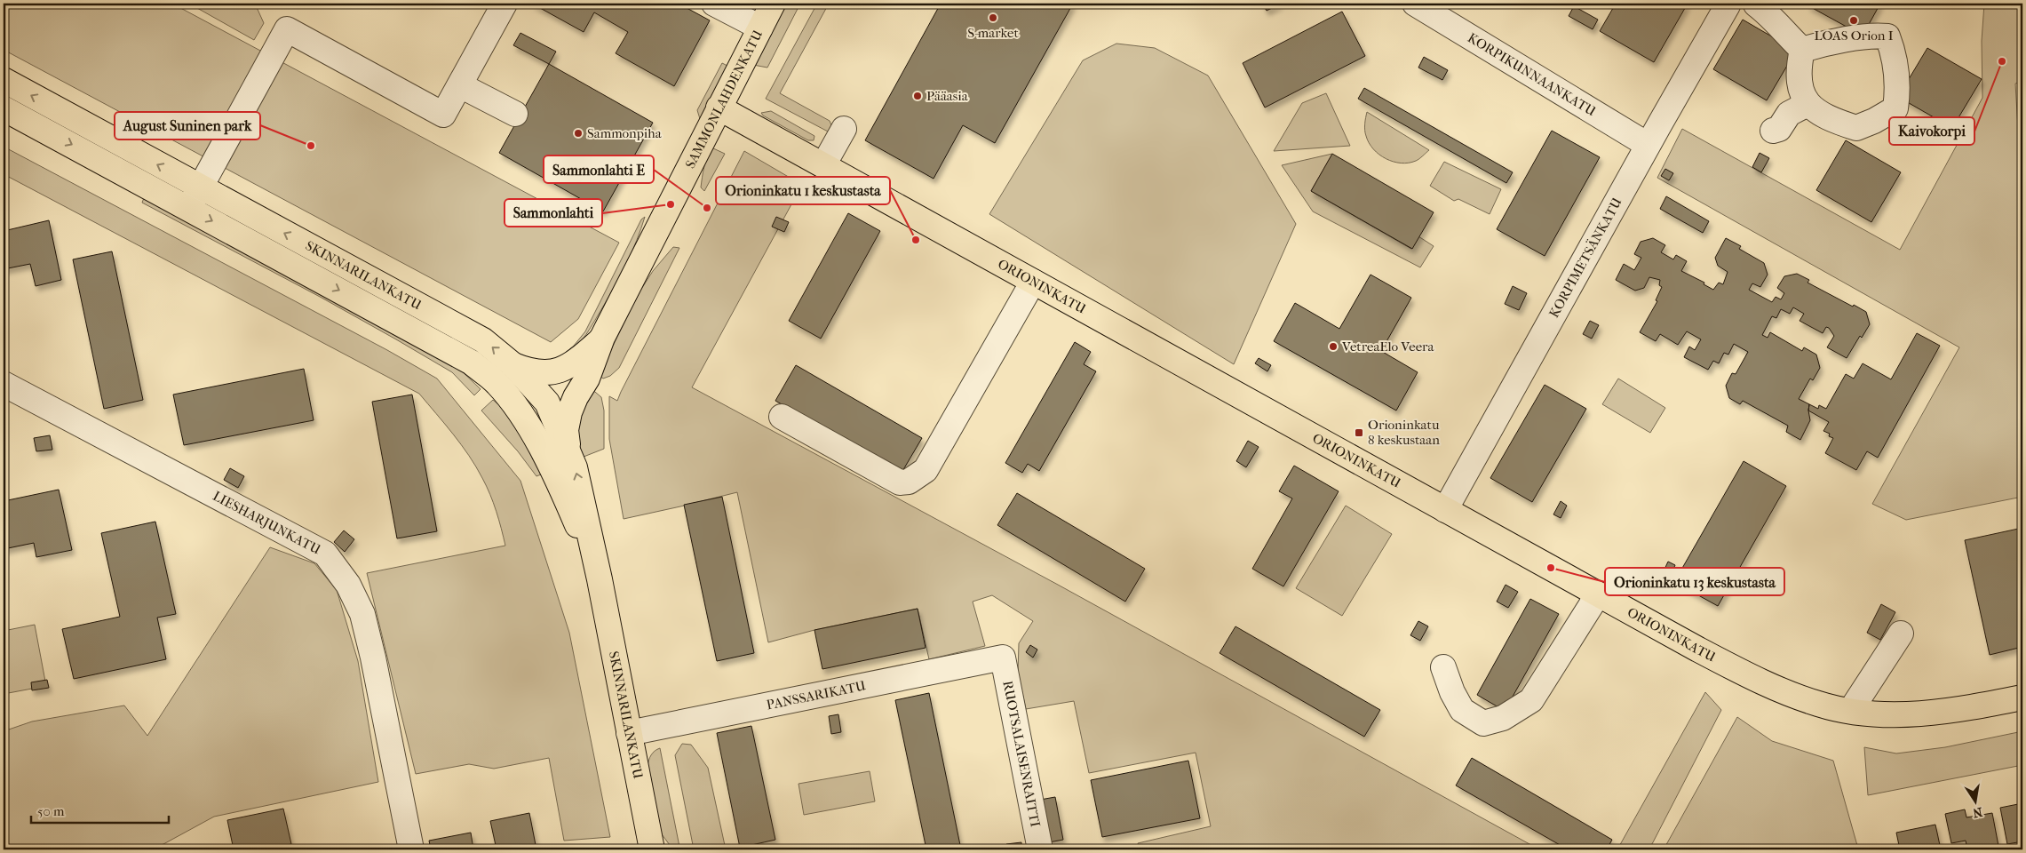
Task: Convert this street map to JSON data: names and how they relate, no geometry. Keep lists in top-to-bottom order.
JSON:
{
  "streets": {
    "main road": ["SAMMONLAHDENKATU", "SKINNARILANKATU", "ORIONINKATU"],
    "street": [
      "KORPIKUNNAANKATU",
      "KORPIMETSÄNKATU",
      "LIESHARJUNKATU",
      "PANSSARIKATU",
      "RUOTSALAISENRAITTI"
    ]
  },
  "crossings": [
    ["KORPIKUNNAANKATU", "KORPIMETSÄNKATU"],
    ["SAMMONLAHDENKATU", "SKINNARILANKATU"],
    ["SAMMONLAHDENKATU", "ORIONINKATU"],
    ["KORPIMETSÄNKATU", "ORIONINKATU"],
    ["SKINNARILANKATU", "PANSSARIKATU"],
    ["PANSSARIKATU", "RUOTSALAISENRAITTI"]
  ],
  "places": {
    "other": [
      "S-market",
      "LOAS Orion I",
      "Kaivokorpi",
      "Pääasia",
      "Sammonpiha",
      "August Suninen park",
      "Sammonlahti",
      "Sammonlahti E",
      "Orioninkatu 1 keskustasta",
      "VetreaElo Veera",
      "Orioninkatu 13 keskustasta"
    ],
    "transit": ["Orioninkatu 8 keskustaan"]
  },
  "scale_bar": "50 m",
  "north": "bottom"
}
